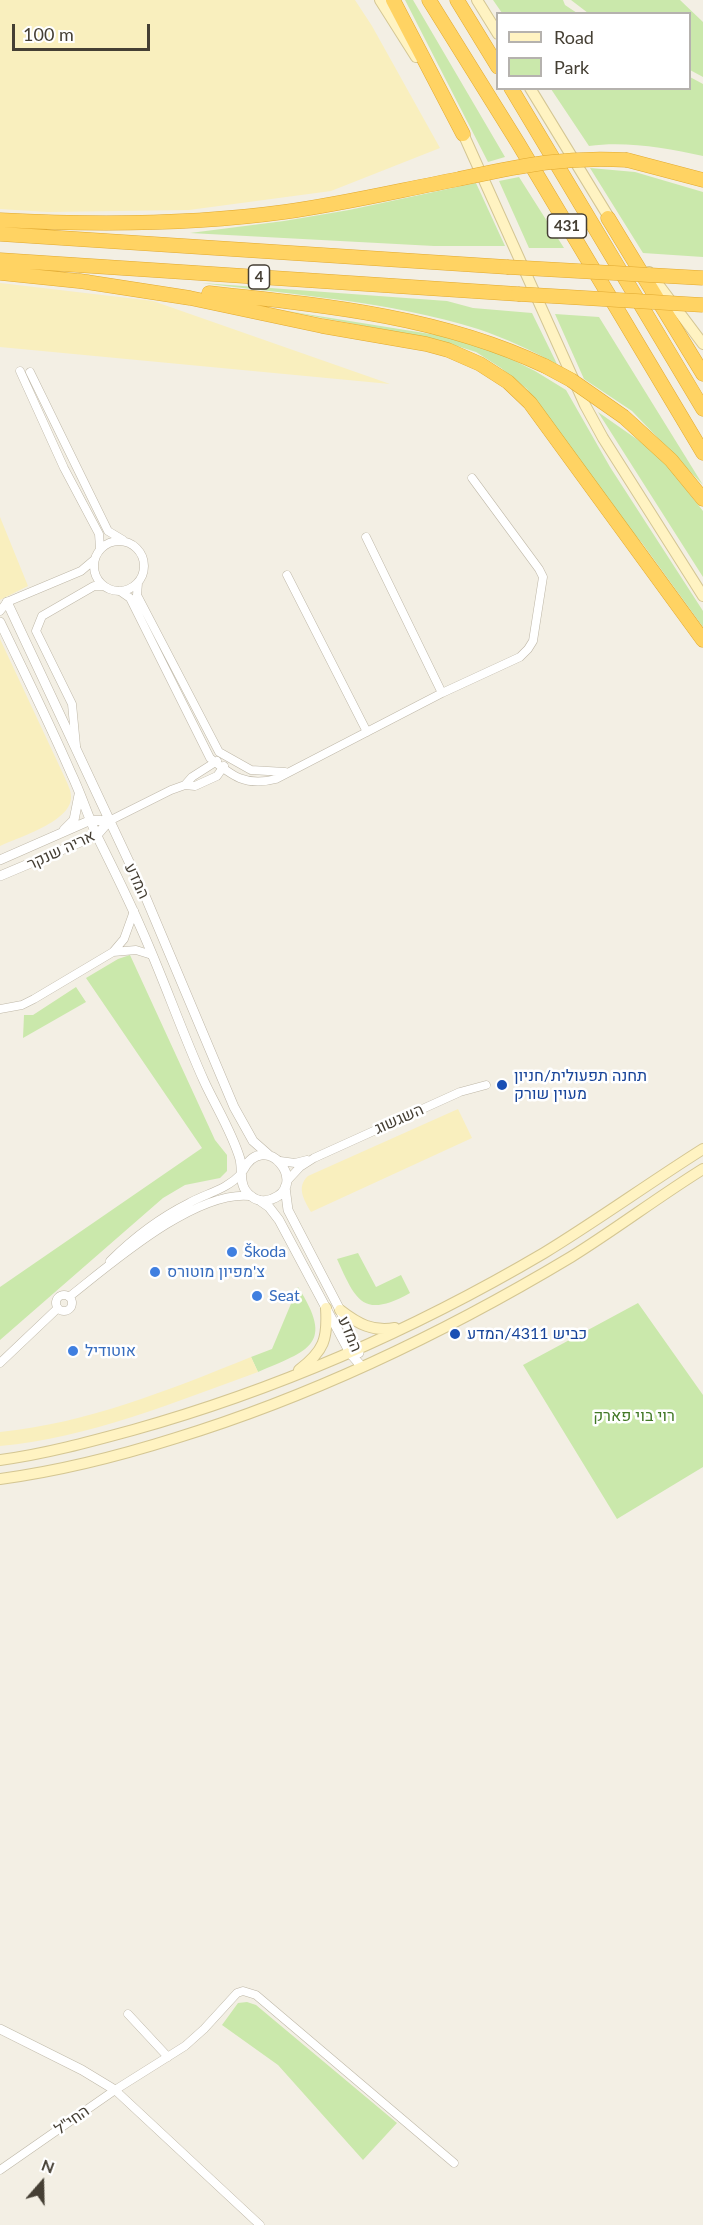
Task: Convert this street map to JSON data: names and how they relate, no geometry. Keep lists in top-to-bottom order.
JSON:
{
  "streets": {
    "highway": ["431", "4"],
    "street": [
      "אריה שנקר",
      "המדע",
      "השגשוג",
      "החי\"ל"
    ]
  },
  "crossings": [
    ["אריה שנקר", "המדע"],
    ["המדע", "השגשוג"]
  ],
  "parks": ["רוי בוי פארק"],
  "places": [
    "תחנה תפעולית/חניון מעוין שורק",
    "Škoda",
    "צ'מפיון מוטורס",
    "Seat",
    "כביש 4311/המדע",
    "אוטודיל"
  ],
  "legend": ["Road", "Park"],
  "scale_bar": "100 m",
  "north": "top"
}
